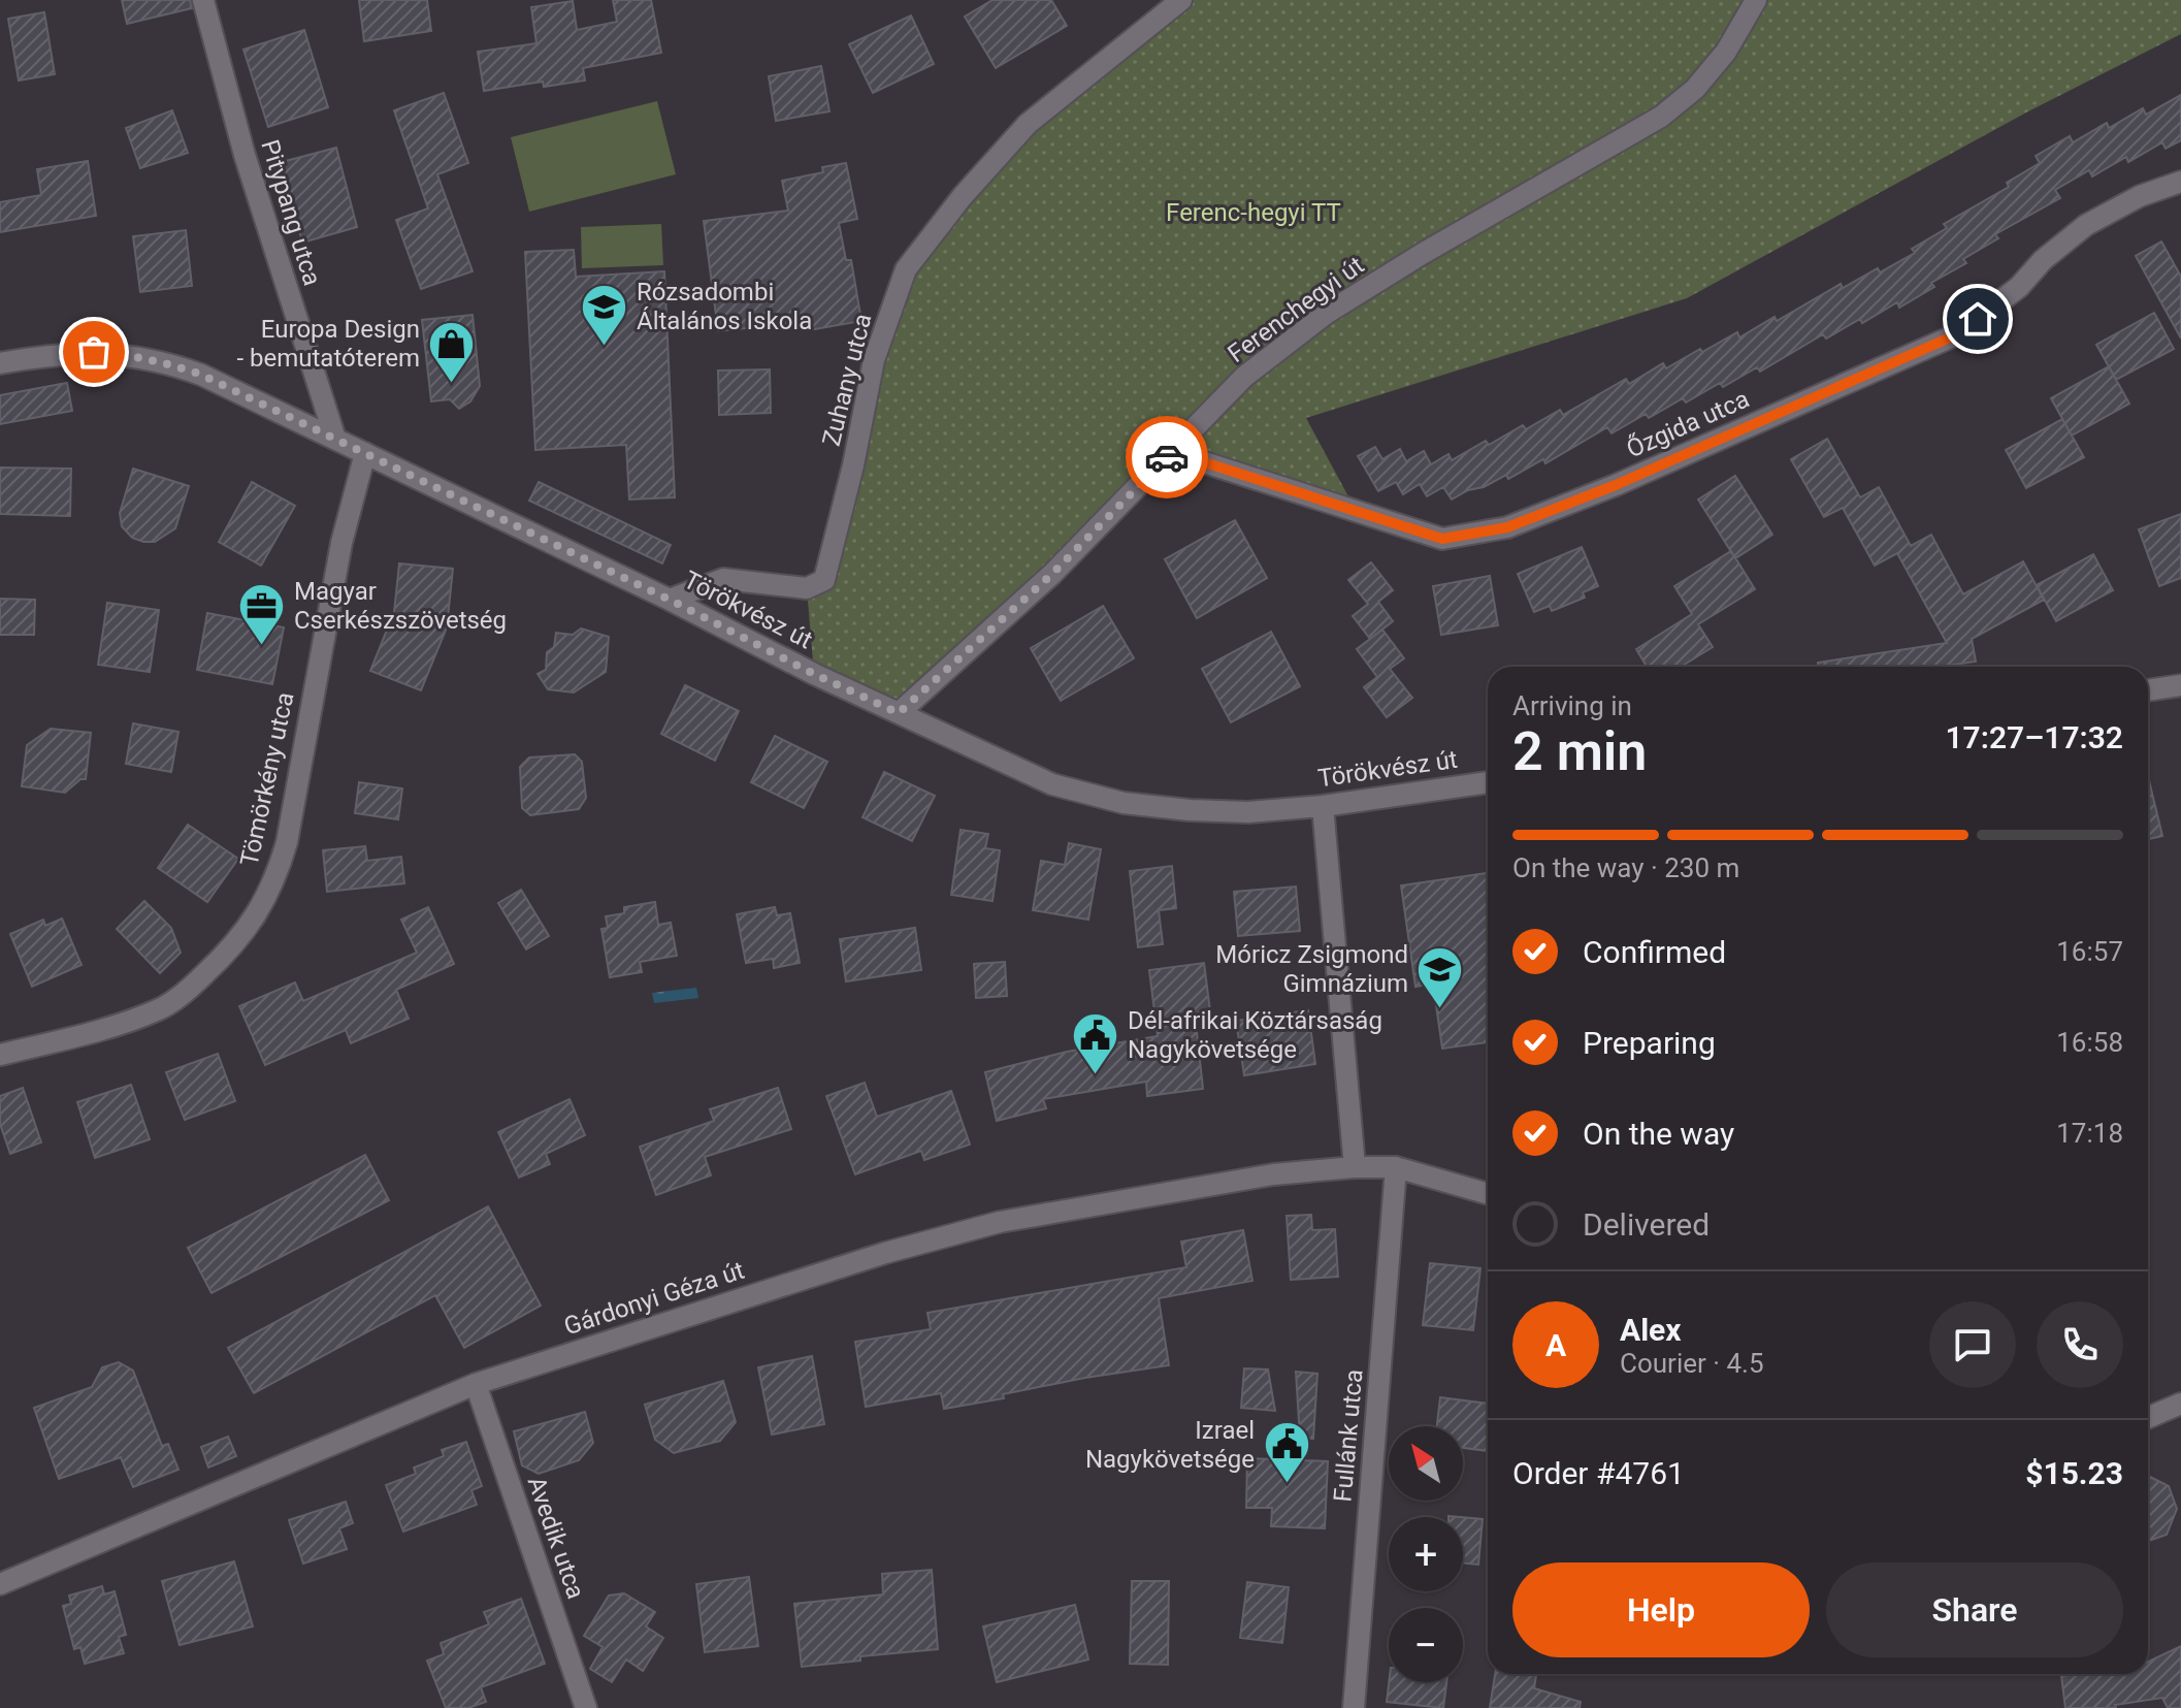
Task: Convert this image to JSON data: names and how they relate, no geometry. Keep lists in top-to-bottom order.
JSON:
{
  "streets": {
    "street": [
      "Pitypang utca",
      "Ferenchegyi út",
      "Zuhany utca",
      "Őzgida utca",
      "Törökvész út",
      "Tömörkény utca",
      "Gárdonyi Géza út",
      "Fullánk utca",
      "Avedik utca"
    ]
  },
  "crossings": [
    ["Pitypang utca", "Törökvész út"],
    ["Ferenchegyi út", "Őzgida utca"],
    ["Ferenchegyi út", "Törökvész út"],
    ["Zuhany utca", "Törökvész út"],
    ["Törökvész út", "Tömörkény utca"],
    ["Gárdonyi Géza út", "Fullánk utca"],
    ["Gárdonyi Géza út", "Avedik utca"]
  ],
  "parks": ["Ferenc-hegyi TT"],
  "places": {
    "school or university": ["Rózsadombi Általános Iskola", "Móricz Zsigmond Gimnázium"],
    "shop": ["Europa Design - bemutatóterem"],
    "office": ["Magyar Cserkészszövetség"],
    "public building": ["Dél-afrikai Köztársaság Nagykövetsége", "Izrael Nagykövetsége"]
  },
  "north": "top left",
  "page": {
    "heading": ["2 min", "Arriving in", "17:27–17:32"],
    "panel": [
      "Alex",
      "Courier · 4.5",
      "Order #4761",
      "$15.23"
    ],
    "bar": "On the way · 230 m",
    "list": [
      ["Confirmed", "16:57"],
      ["Preparing", "16:58"],
      ["On the way", "17:18"],
      "Delivered"
    ],
    "round": "A",
    "map_buttons": ["+", "−"],
    "buttons": ["Help", "Share"]
  }
}
